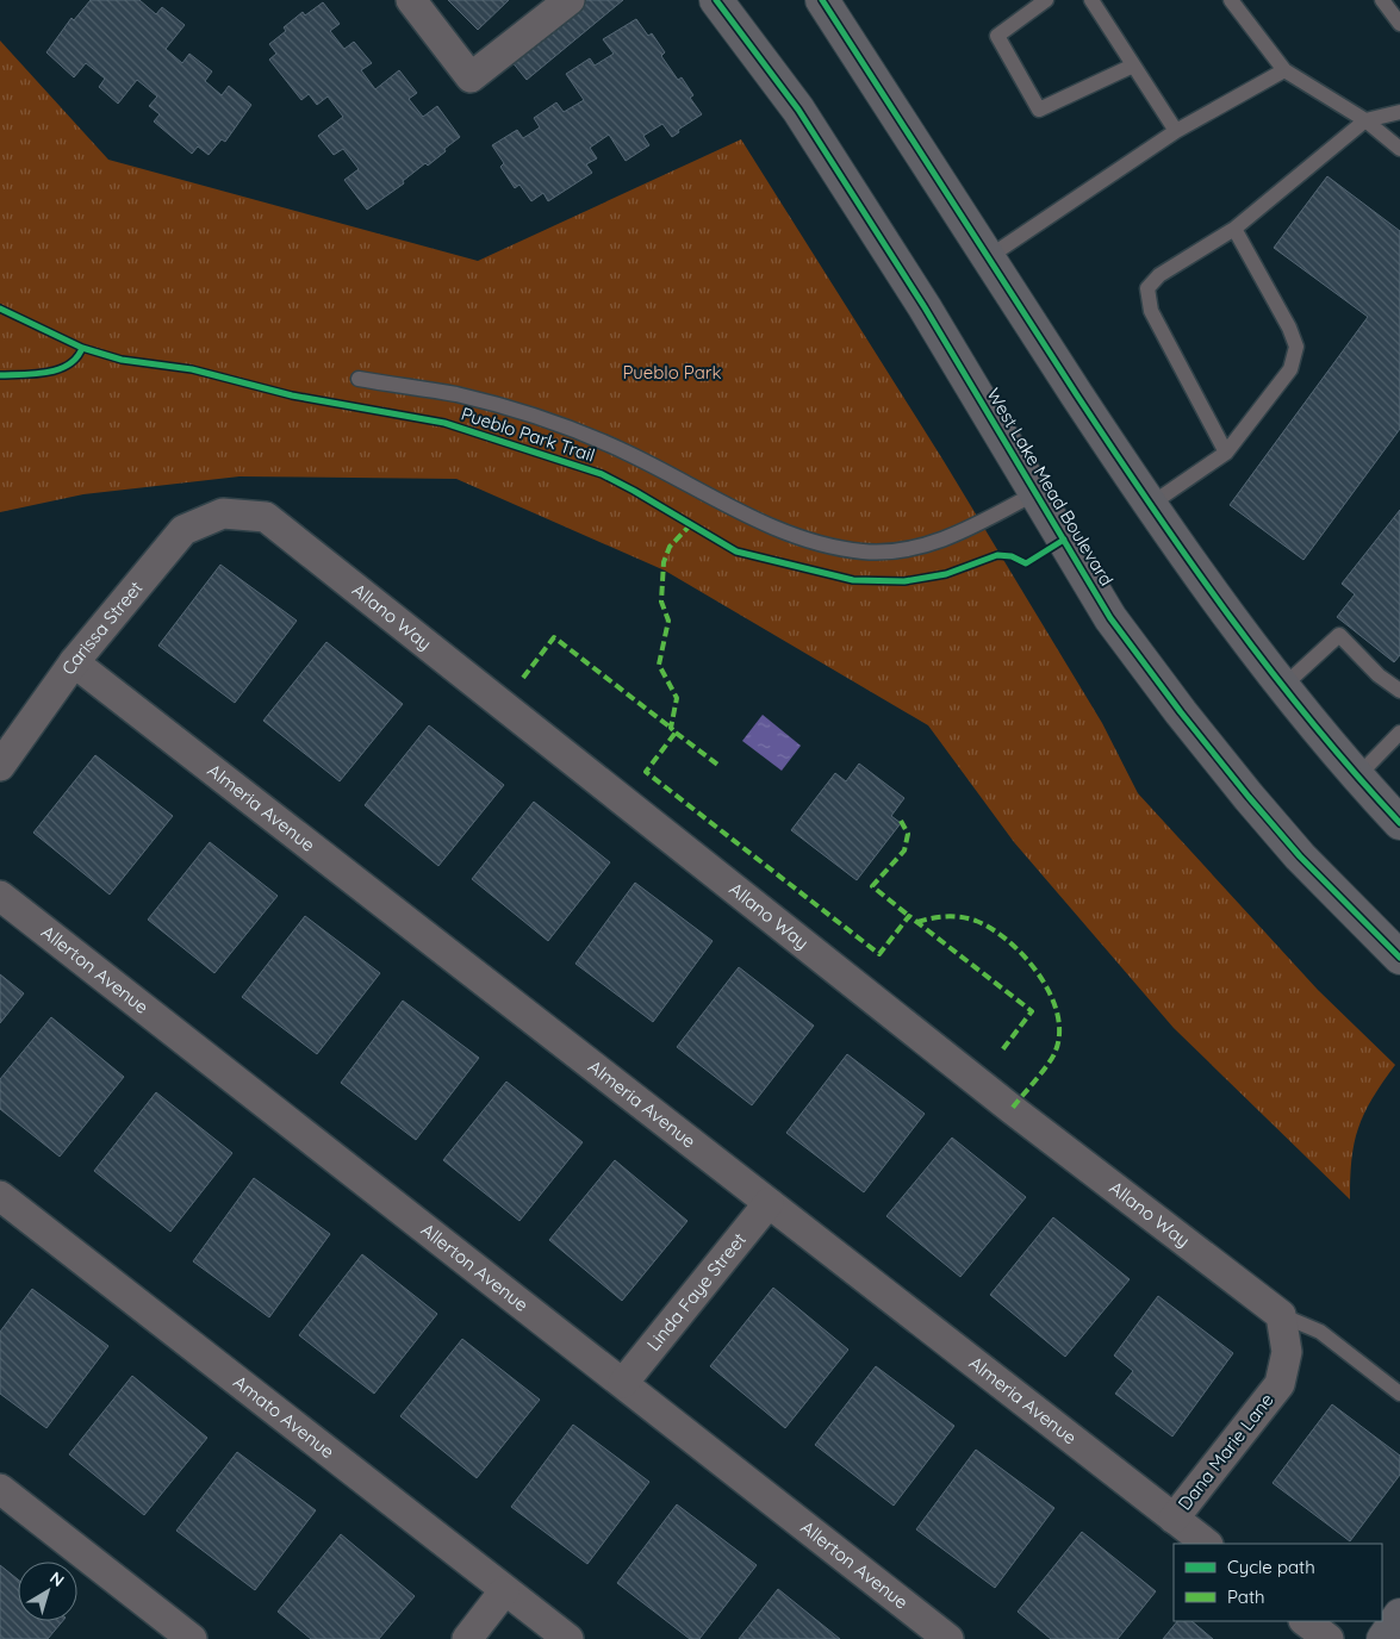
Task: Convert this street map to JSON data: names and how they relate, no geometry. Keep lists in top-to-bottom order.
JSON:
{
  "streets": {
    "main road": ["West Lake Mead Boulevard"],
    "street": [
      "Allano Way",
      "Carissa Street",
      "Almeria Avenue",
      "Allerton Avenue",
      "Linda Faye Street",
      "Amato Avenue",
      "Dana Marie Lane"
    ],
    "cycle path": ["Pueblo Park Trail"]
  },
  "crossings": [
    ["Allano Way", "Carissa Street"],
    ["Allano Way", "Dana Marie Lane"],
    ["Carissa Street", "Almeria Avenue"],
    ["Almeria Avenue", "Linda Faye Street"],
    ["Almeria Avenue", "Dana Marie Lane"],
    ["Allerton Avenue", "Linda Faye Street"]
  ],
  "parks": ["Pueblo Park"],
  "legend": ["Cycle path", "Path"],
  "north": "top right"
}
